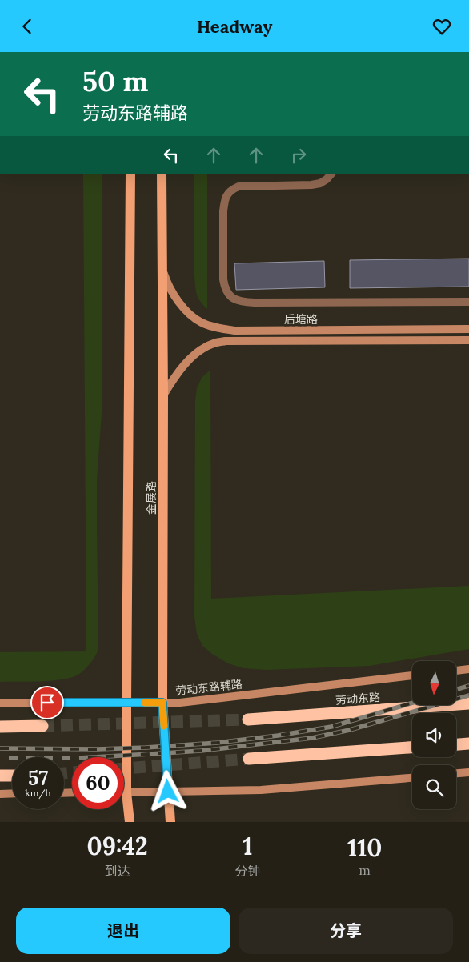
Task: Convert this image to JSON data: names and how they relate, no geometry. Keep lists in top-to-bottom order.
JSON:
{
  "streets": {
    "highway": ["劳动东路"],
    "main road": ["后塘路", "金展路", "劳动东路辅路"]
  },
  "crossings": [
    ["后塘路", "金展路"],
    ["金展路", "劳动东路辅路"]
  ],
  "north": "bottom",
  "page": {
    "header": "Headway",
    "turn": ["50 m", "劳动东路辅路"],
    "speed": "57 km/h",
    "limit": "60",
    "eta": [
      "09:42",
      "到达",
      "1",
      "分钟",
      "110",
      "m"
    ],
    "buttons": ["退出", "分享"]
  }
}
